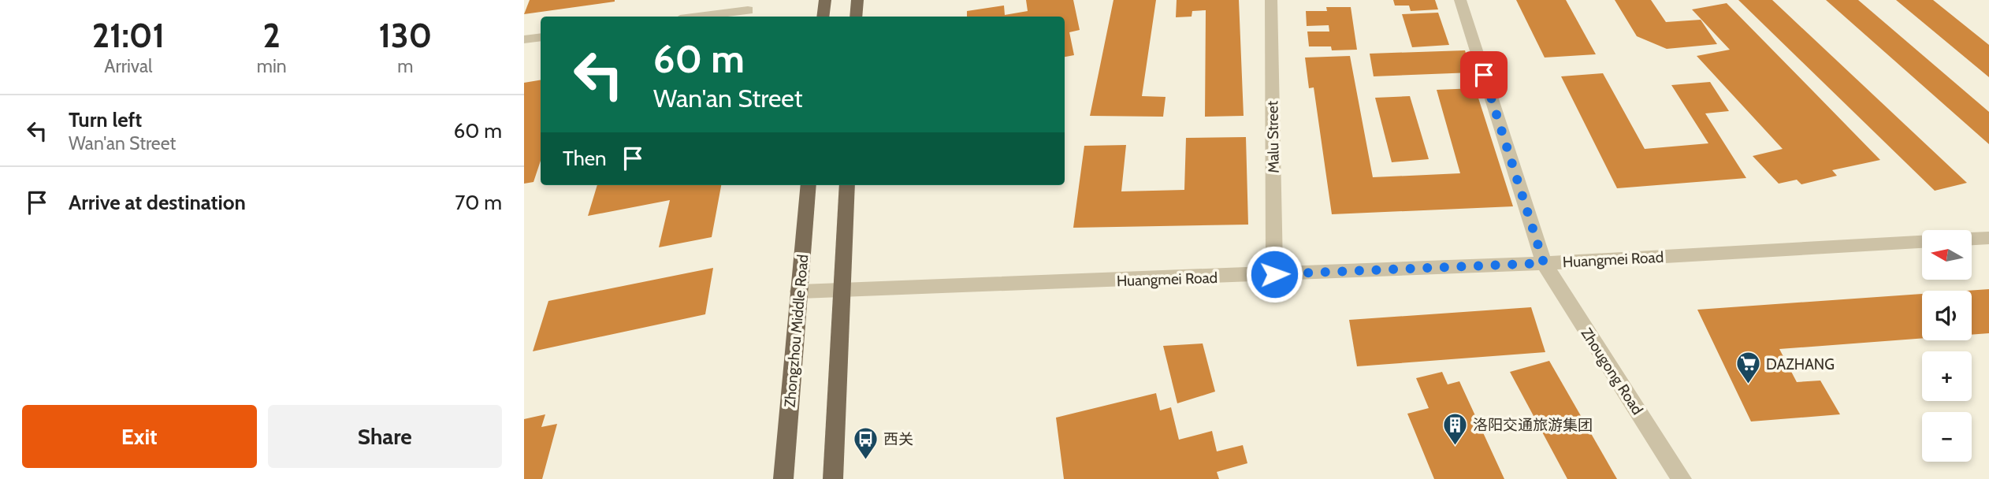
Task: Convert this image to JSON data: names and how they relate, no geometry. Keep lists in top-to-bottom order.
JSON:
{
  "streets": {
    "main road": ["Zhongzhou Middle Road"],
    "street": ["Malu Street", "Huangmei Road", "Zhougong Road"]
  },
  "crossings": [
    ["Malu Street", "Huangmei Road"],
    ["Huangmei Road", "Zhongzhou Middle Road"],
    ["Huangmei Road", "Zhougong Road"]
  ],
  "places": {
    "supermarket": ["DAZHANG"],
    "building": ["洛阳交通旅游集团"],
    "bus stop": ["西关"]
  },
  "north": "left",
  "page": {
    "eta": [
      "21:01",
      "Arrival",
      "2",
      "min",
      "130",
      "m"
    ],
    "turn": ["60 m", "Wan'an Street"],
    "list": [
      {
        "name": "Turn left",
        "note": "Wan'an Street",
        "value": "60 m"
      },
      {
        "name": "Arrive at destination",
        "value": "70 m"
      }
    ],
    "then": "Then",
    "map_buttons": ["+", "−"],
    "buttons": ["Exit", "Share"]
  }
}
